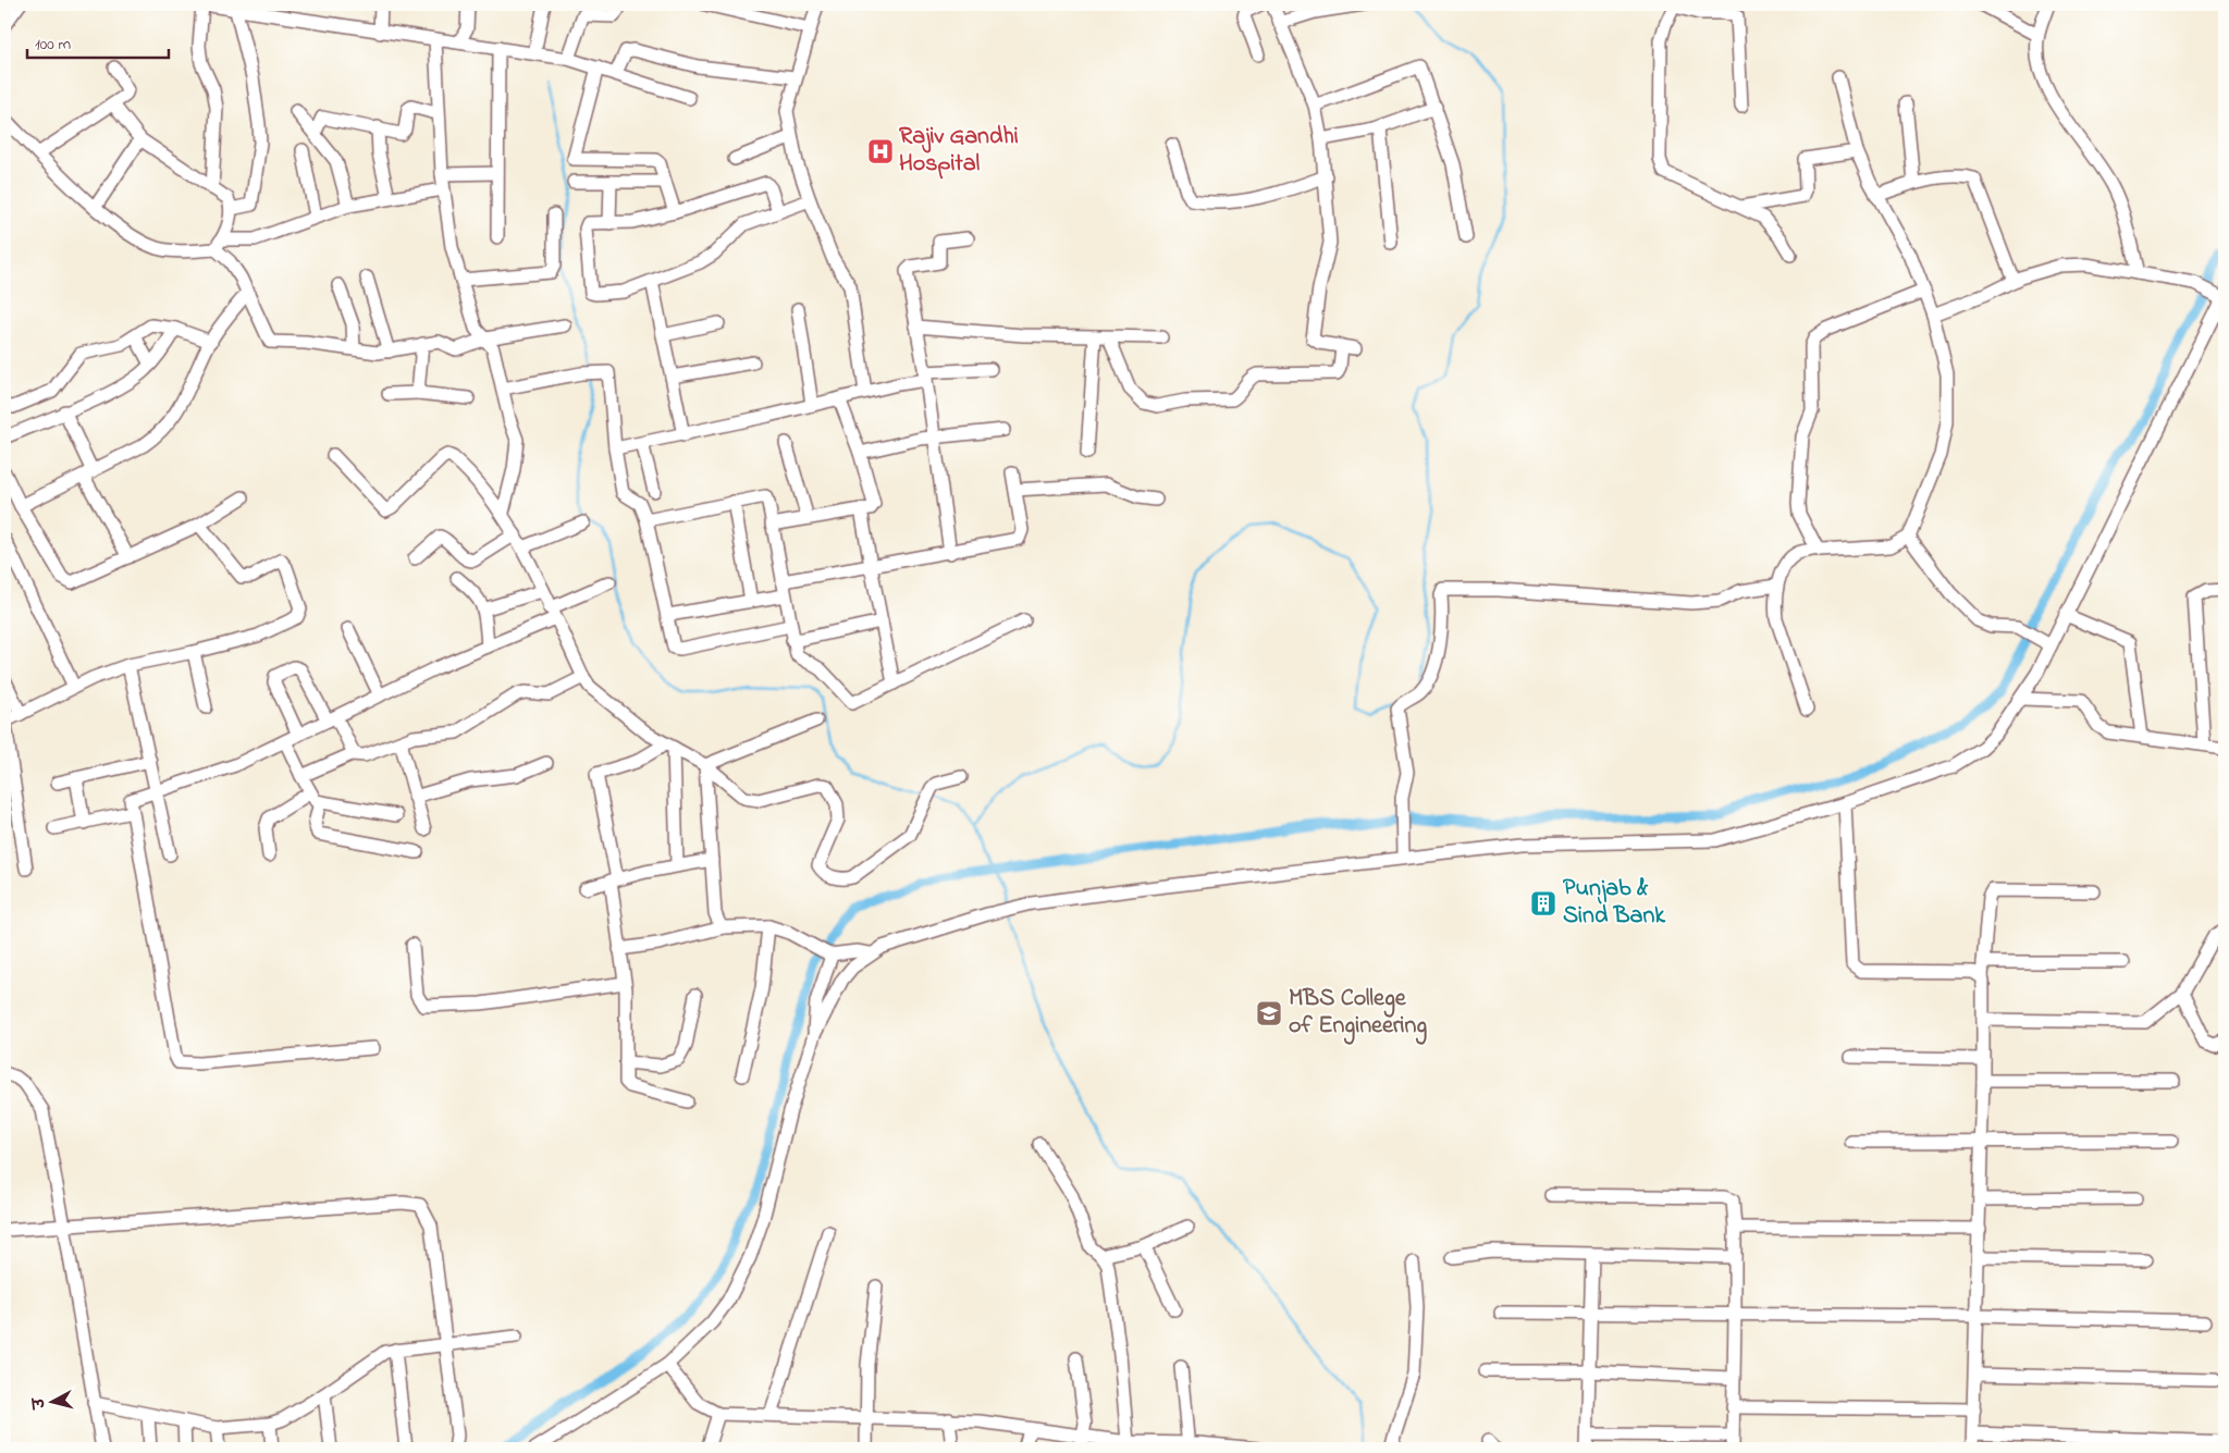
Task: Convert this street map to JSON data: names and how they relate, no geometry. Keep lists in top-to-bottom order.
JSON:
{
  "places": {
    "hospital": ["Rajiv Gandhi Hospital"],
    "building": ["Punjab & Sind Bank"],
    "school or university": ["MBS College of Engineering"]
  },
  "scale_bar": "100 m",
  "north": "left"
}
